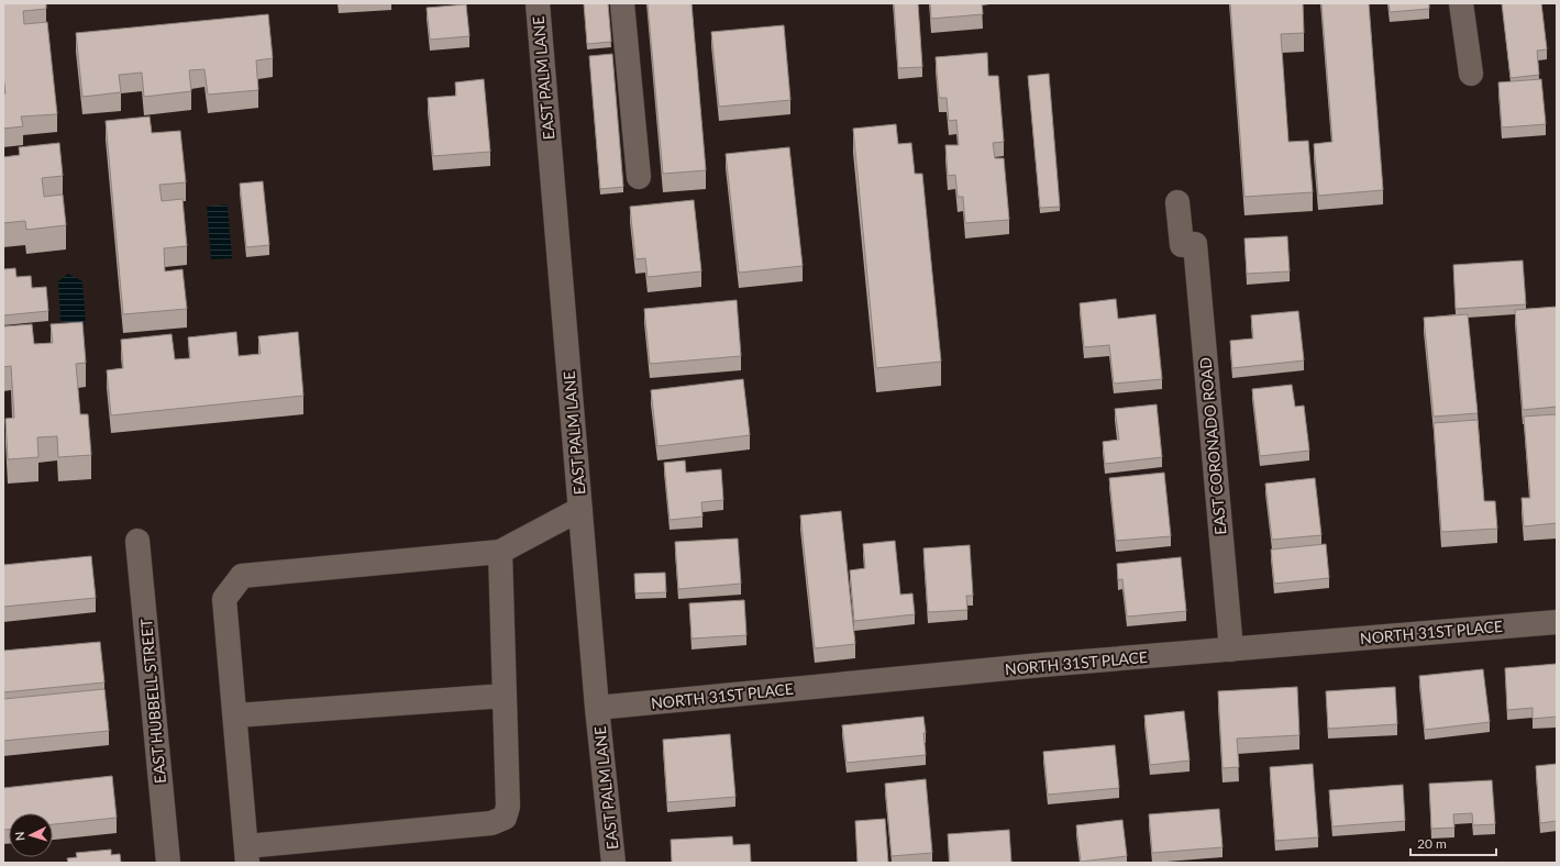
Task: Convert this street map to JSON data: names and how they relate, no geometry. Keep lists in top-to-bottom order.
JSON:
{
  "streets": {
    "street": [
      "EAST PALM LANE",
      "EAST CORONADO ROAD",
      "NORTH 31ST PLACE",
      "EAST HUBBELL STREET"
    ]
  },
  "crossings": [
    ["EAST PALM LANE", "NORTH 31ST PLACE"],
    ["EAST CORONADO ROAD", "NORTH 31ST PLACE"]
  ],
  "scale_bar": "20 m",
  "north": "left"
}
